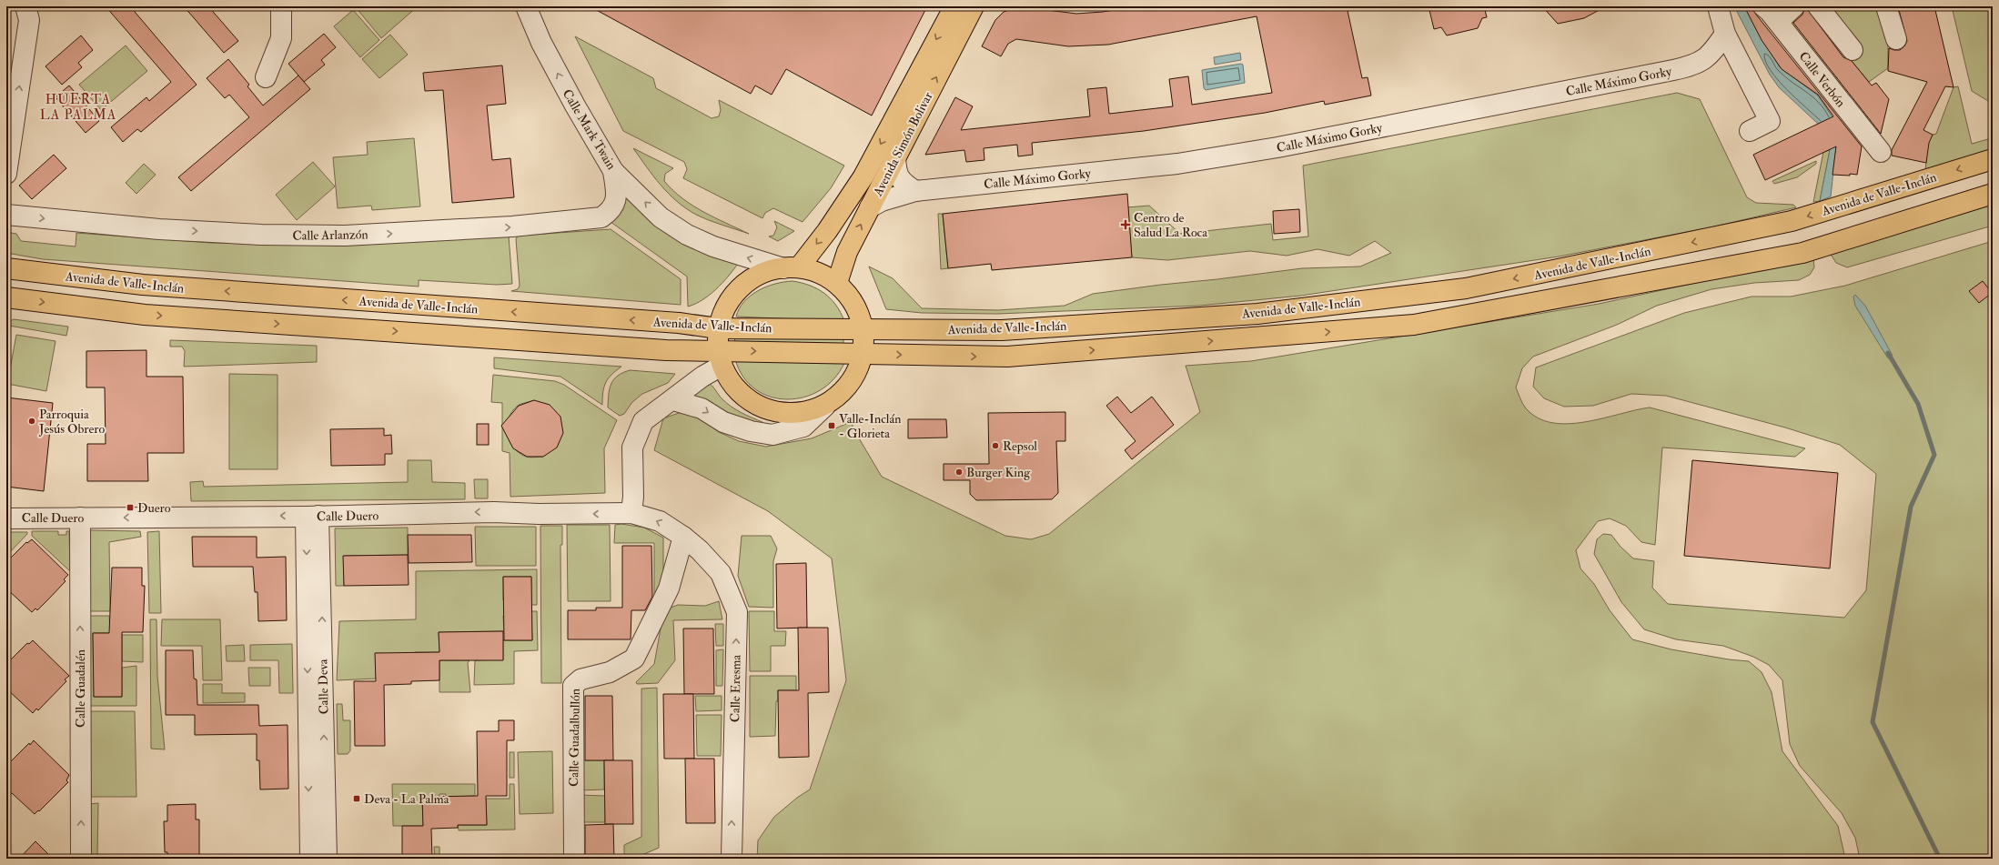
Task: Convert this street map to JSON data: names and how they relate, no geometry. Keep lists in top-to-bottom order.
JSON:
{
  "streets": {
    "main road": ["Avenida Simón Bolivar", "Avenida de Valle-Inclán"],
    "street": [
      "Calle Verbón",
      "Calle Máximo Gorky",
      "Calle Mark Twain",
      "Calle Arlanzón",
      "Calle Duero",
      "Calle Deva",
      "Calle Guadalén",
      "Calle Eresma",
      "Calle Guadalbullón"
    ]
  },
  "crossings": [
    ["Calle Máximo Gorky", "Avenida Simón Bolivar"],
    ["Calle Mark Twain", "Avenida Simón Bolivar"],
    ["Calle Mark Twain", "Calle Arlanzón"],
    ["Calle Duero", "Calle Deva"],
    ["Calle Duero", "Calle Guadalén"],
    ["Calle Duero", "Calle Eresma"],
    ["Calle Duero", "Calle Guadalbullón"],
    ["Calle Eresma", "Calle Guadalbullón"]
  ],
  "one_way": [
    "Calle Mark Twain",
    "Calle Arlanzón",
    "Calle Duero",
    "Calle Guadalén",
    "Calle Eresma"
  ],
  "districts": ["HUERTA LA PALMA"],
  "places": {
    "health": ["Centro de Salud La Roca"],
    "other": ["Parroquia Jesús Obrero", "Repsol", "Burger King"],
    "transit": ["Valle-Inclán - Glorieta", "Duero", "Deva - La Palma"]
  }
}
